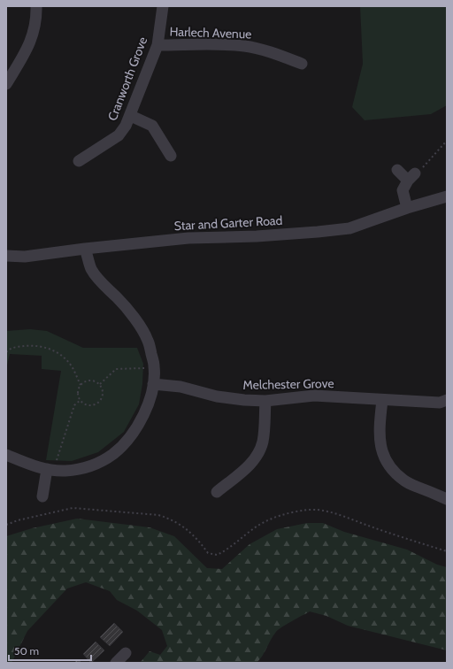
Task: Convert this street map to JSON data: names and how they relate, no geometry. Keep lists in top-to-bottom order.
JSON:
{
  "streets": {
    "street": [
      "Harlech Avenue",
      "Cranworth Grove",
      "Star and Garter Road",
      "Melchester Grove"
    ]
  },
  "crossings": [
    ["Harlech Avenue", "Cranworth Grove"]
  ],
  "scale_bar": "50 m"
}
